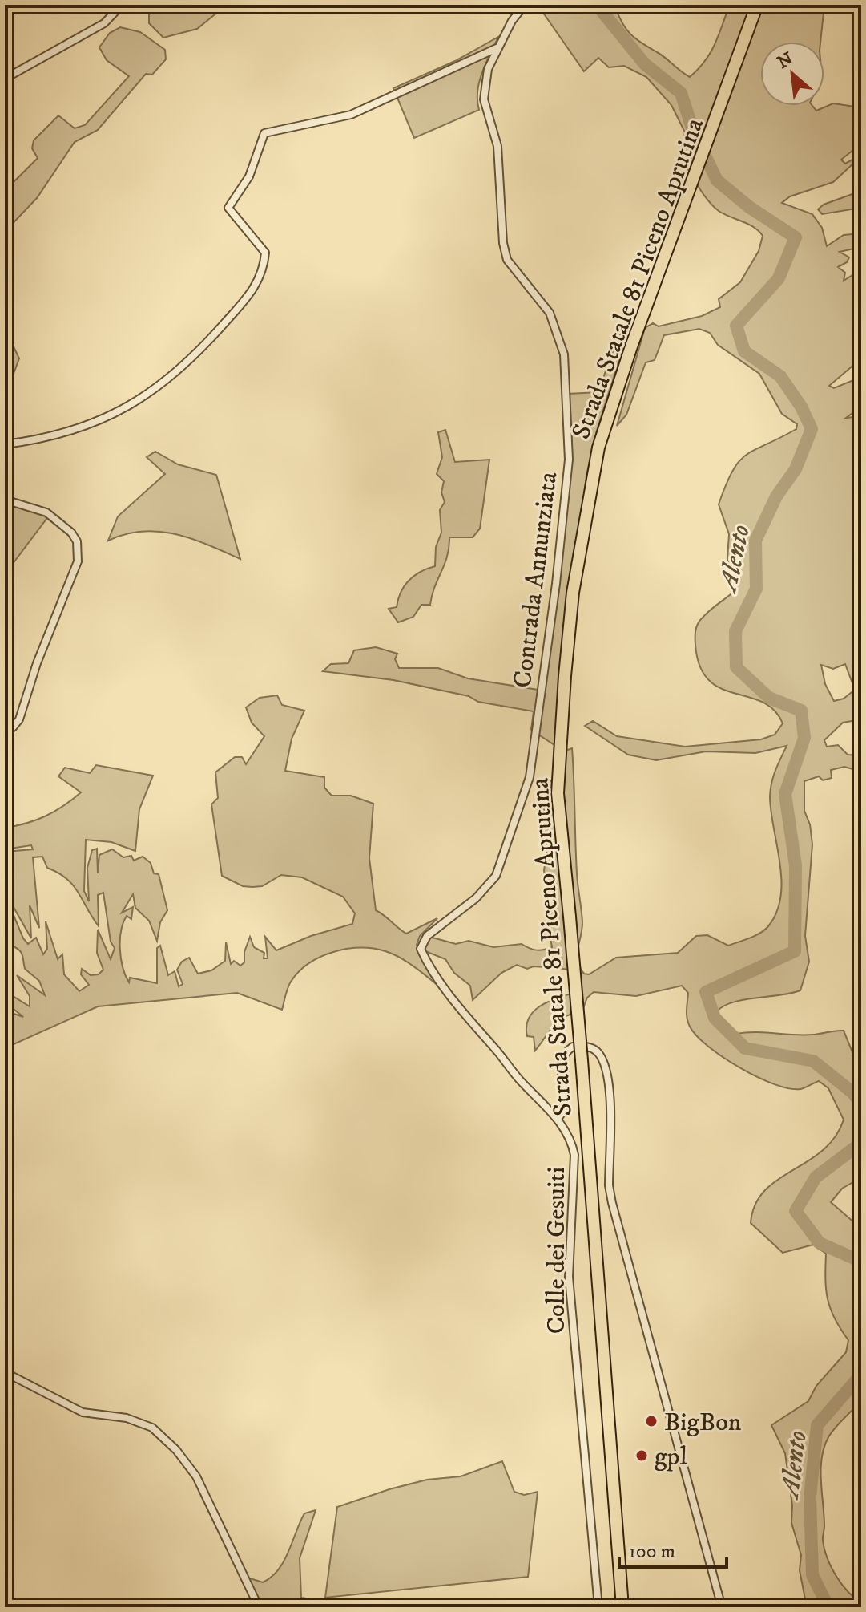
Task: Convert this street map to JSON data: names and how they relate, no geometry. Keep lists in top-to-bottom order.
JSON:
{
  "streets": {
    "highway": ["Strada Statale 81 Piceno Aprutina"],
    "street": ["Contrada Annunziata", "Colle dei Gesuiti"]
  },
  "crossings": [
    ["Contrada Annunziata", "Colle dei Gesuiti"]
  ],
  "water": ["Alento"],
  "places": ["BigBon", "gpl"],
  "scale_bar": "100 m",
  "north": "top left"
}
